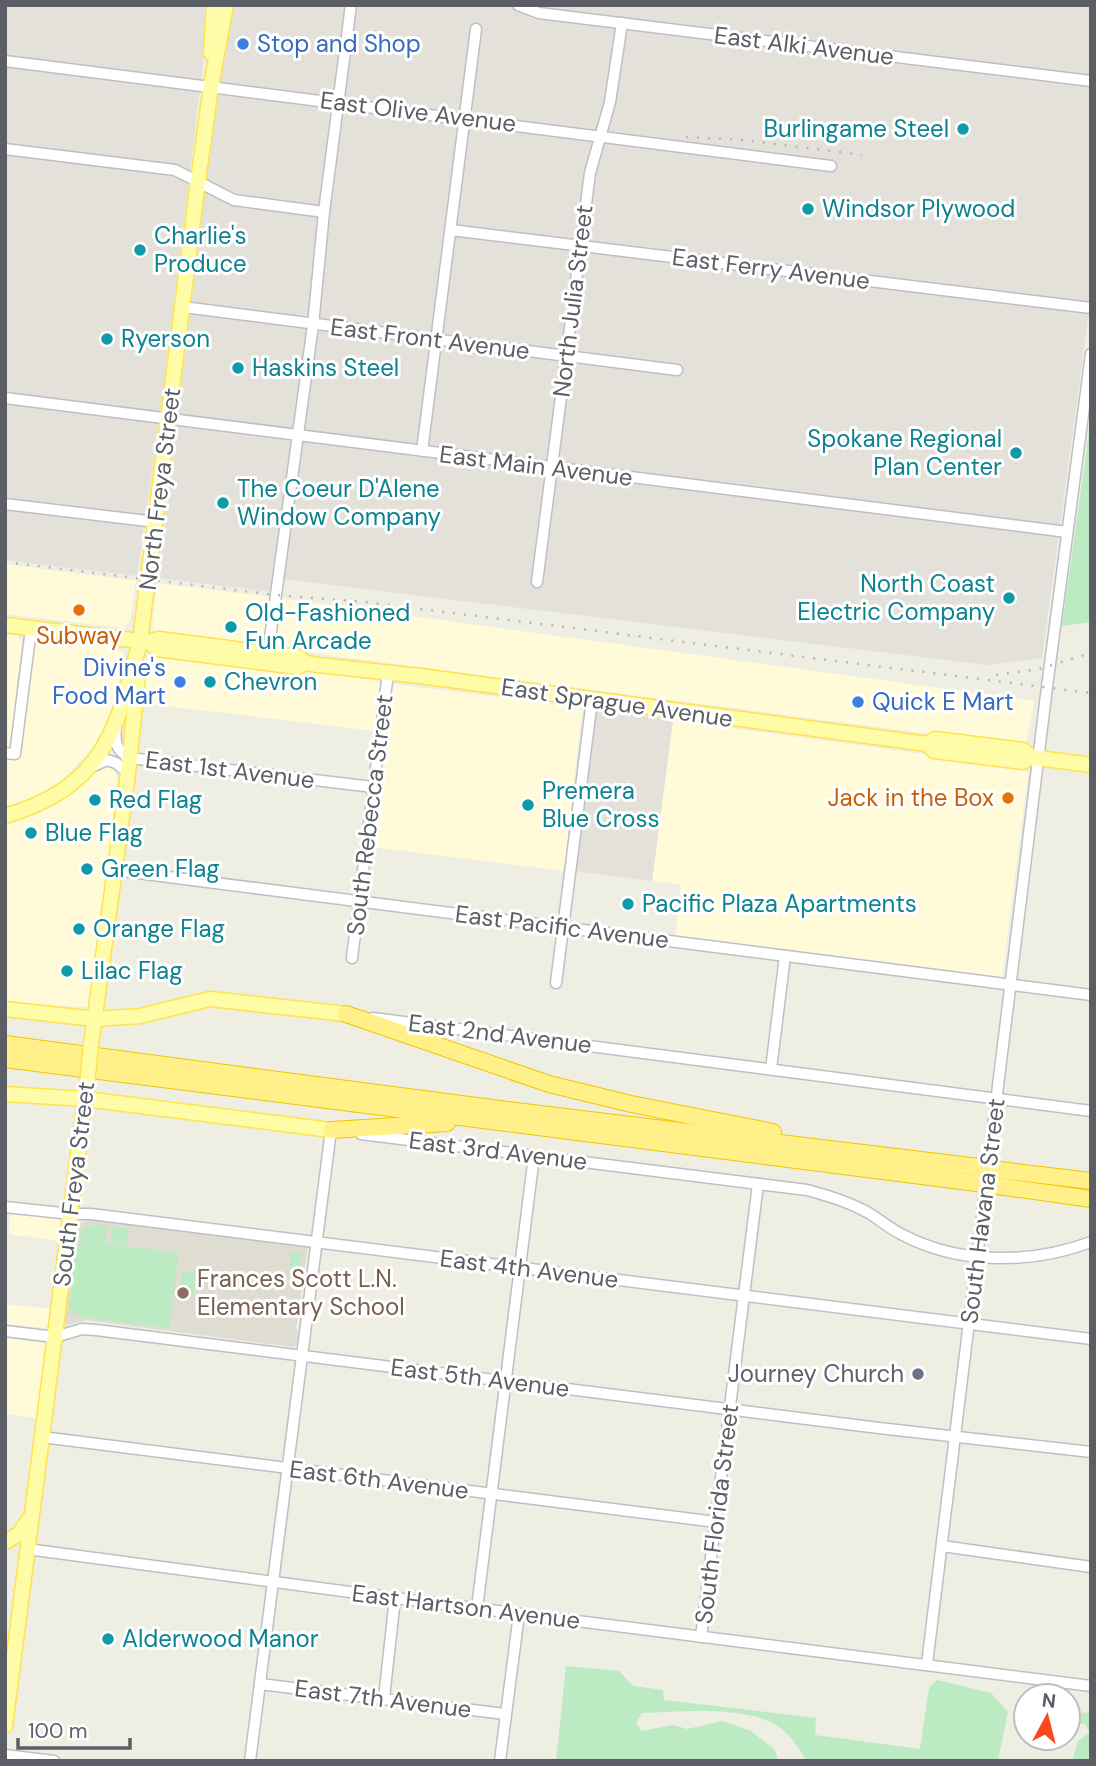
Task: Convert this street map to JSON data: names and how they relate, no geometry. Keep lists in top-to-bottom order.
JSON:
{
  "streets": {
    "main road": [
      "North Freya Street",
      "East Sprague Avenue",
      "East 2nd Avenue",
      "East 3rd Avenue",
      "South Freya Street",
      "East Hartson Avenue"
    ],
    "street": [
      "East Alki Avenue",
      "East Olive Avenue",
      "East Ferry Avenue",
      "North Julia Street",
      "East Front Avenue",
      "East Main Avenue",
      "East 1st Avenue",
      "South Rebecca Street",
      "East Pacific Avenue",
      "South Havana Street",
      "East 4th Avenue",
      "East 5th Avenue",
      "East 6th Avenue",
      "South Florida Street",
      "East 7th Avenue"
    ]
  },
  "crossings": [
    ["East Alki Avenue", "North Julia Street"],
    ["East Olive Avenue", "North Julia Street"],
    ["East Olive Avenue", "North Freya Street"],
    ["East Ferry Avenue", "North Julia Street"],
    ["North Julia Street", "East Front Avenue"],
    ["North Julia Street", "East Main Avenue"],
    ["East Front Avenue", "North Freya Street"],
    ["East Main Avenue", "North Freya Street"],
    ["East Main Avenue", "South Havana Street"],
    ["North Freya Street", "East Sprague Avenue"],
    ["North Freya Street", "South Freya Street"],
    ["East Sprague Avenue", "South Rebecca Street"],
    ["East Sprague Avenue", "South Freya Street"],
    ["East Sprague Avenue", "South Havana Street"],
    ["East 1st Avenue", "South Rebecca Street"],
    ["East 1st Avenue", "South Freya Street"],
    ["South Rebecca Street", "East Pacific Avenue"],
    ["East Pacific Avenue", "South Freya Street"],
    ["East Pacific Avenue", "South Havana Street"],
    ["East 2nd Avenue", "South Freya Street"],
    ["East 2nd Avenue", "South Havana Street"],
    ["East 3rd Avenue", "South Freya Street"],
    ["East 3rd Avenue", "South Havana Street"],
    ["East 3rd Avenue", "South Florida Street"],
    ["South Freya Street", "East 4th Avenue"],
    ["South Freya Street", "East 5th Avenue"],
    ["South Freya Street", "East 6th Avenue"],
    ["South Freya Street", "East Hartson Avenue"],
    ["South Havana Street", "East 4th Avenue"],
    ["South Havana Street", "East 5th Avenue"],
    ["South Havana Street", "East Hartson Avenue"],
    ["East 4th Avenue", "South Florida Street"],
    ["East 5th Avenue", "South Florida Street"],
    ["East 6th Avenue", "South Florida Street"],
    ["South Florida Street", "East Hartson Avenue"]
  ],
  "places": [
    "Stop and Shop",
    "Burlingame Steel",
    "Windsor Plywood",
    "Charlie's Produce",
    "Ryerson",
    "Haskins Steel",
    "Spokane Regional Plan Center",
    "The Coeur D'Alene Window Company",
    "North Coast Electric Company",
    "Subway",
    "Old-Fashioned Fun Arcade",
    "Divine's Food Mart",
    "Chevron",
    "Quick E Mart",
    "Jack in the Box",
    "Red Flag",
    "Premera Blue Cross",
    "Blue Flag",
    "Green Flag",
    "Pacific Plaza Apartments",
    "Orange Flag",
    "Lilac Flag",
    "Frances Scott L.N. Elementary School",
    "Journey Church",
    "Alderwood Manor"
  ],
  "scale_bar": "100 m",
  "north": "top"
}
